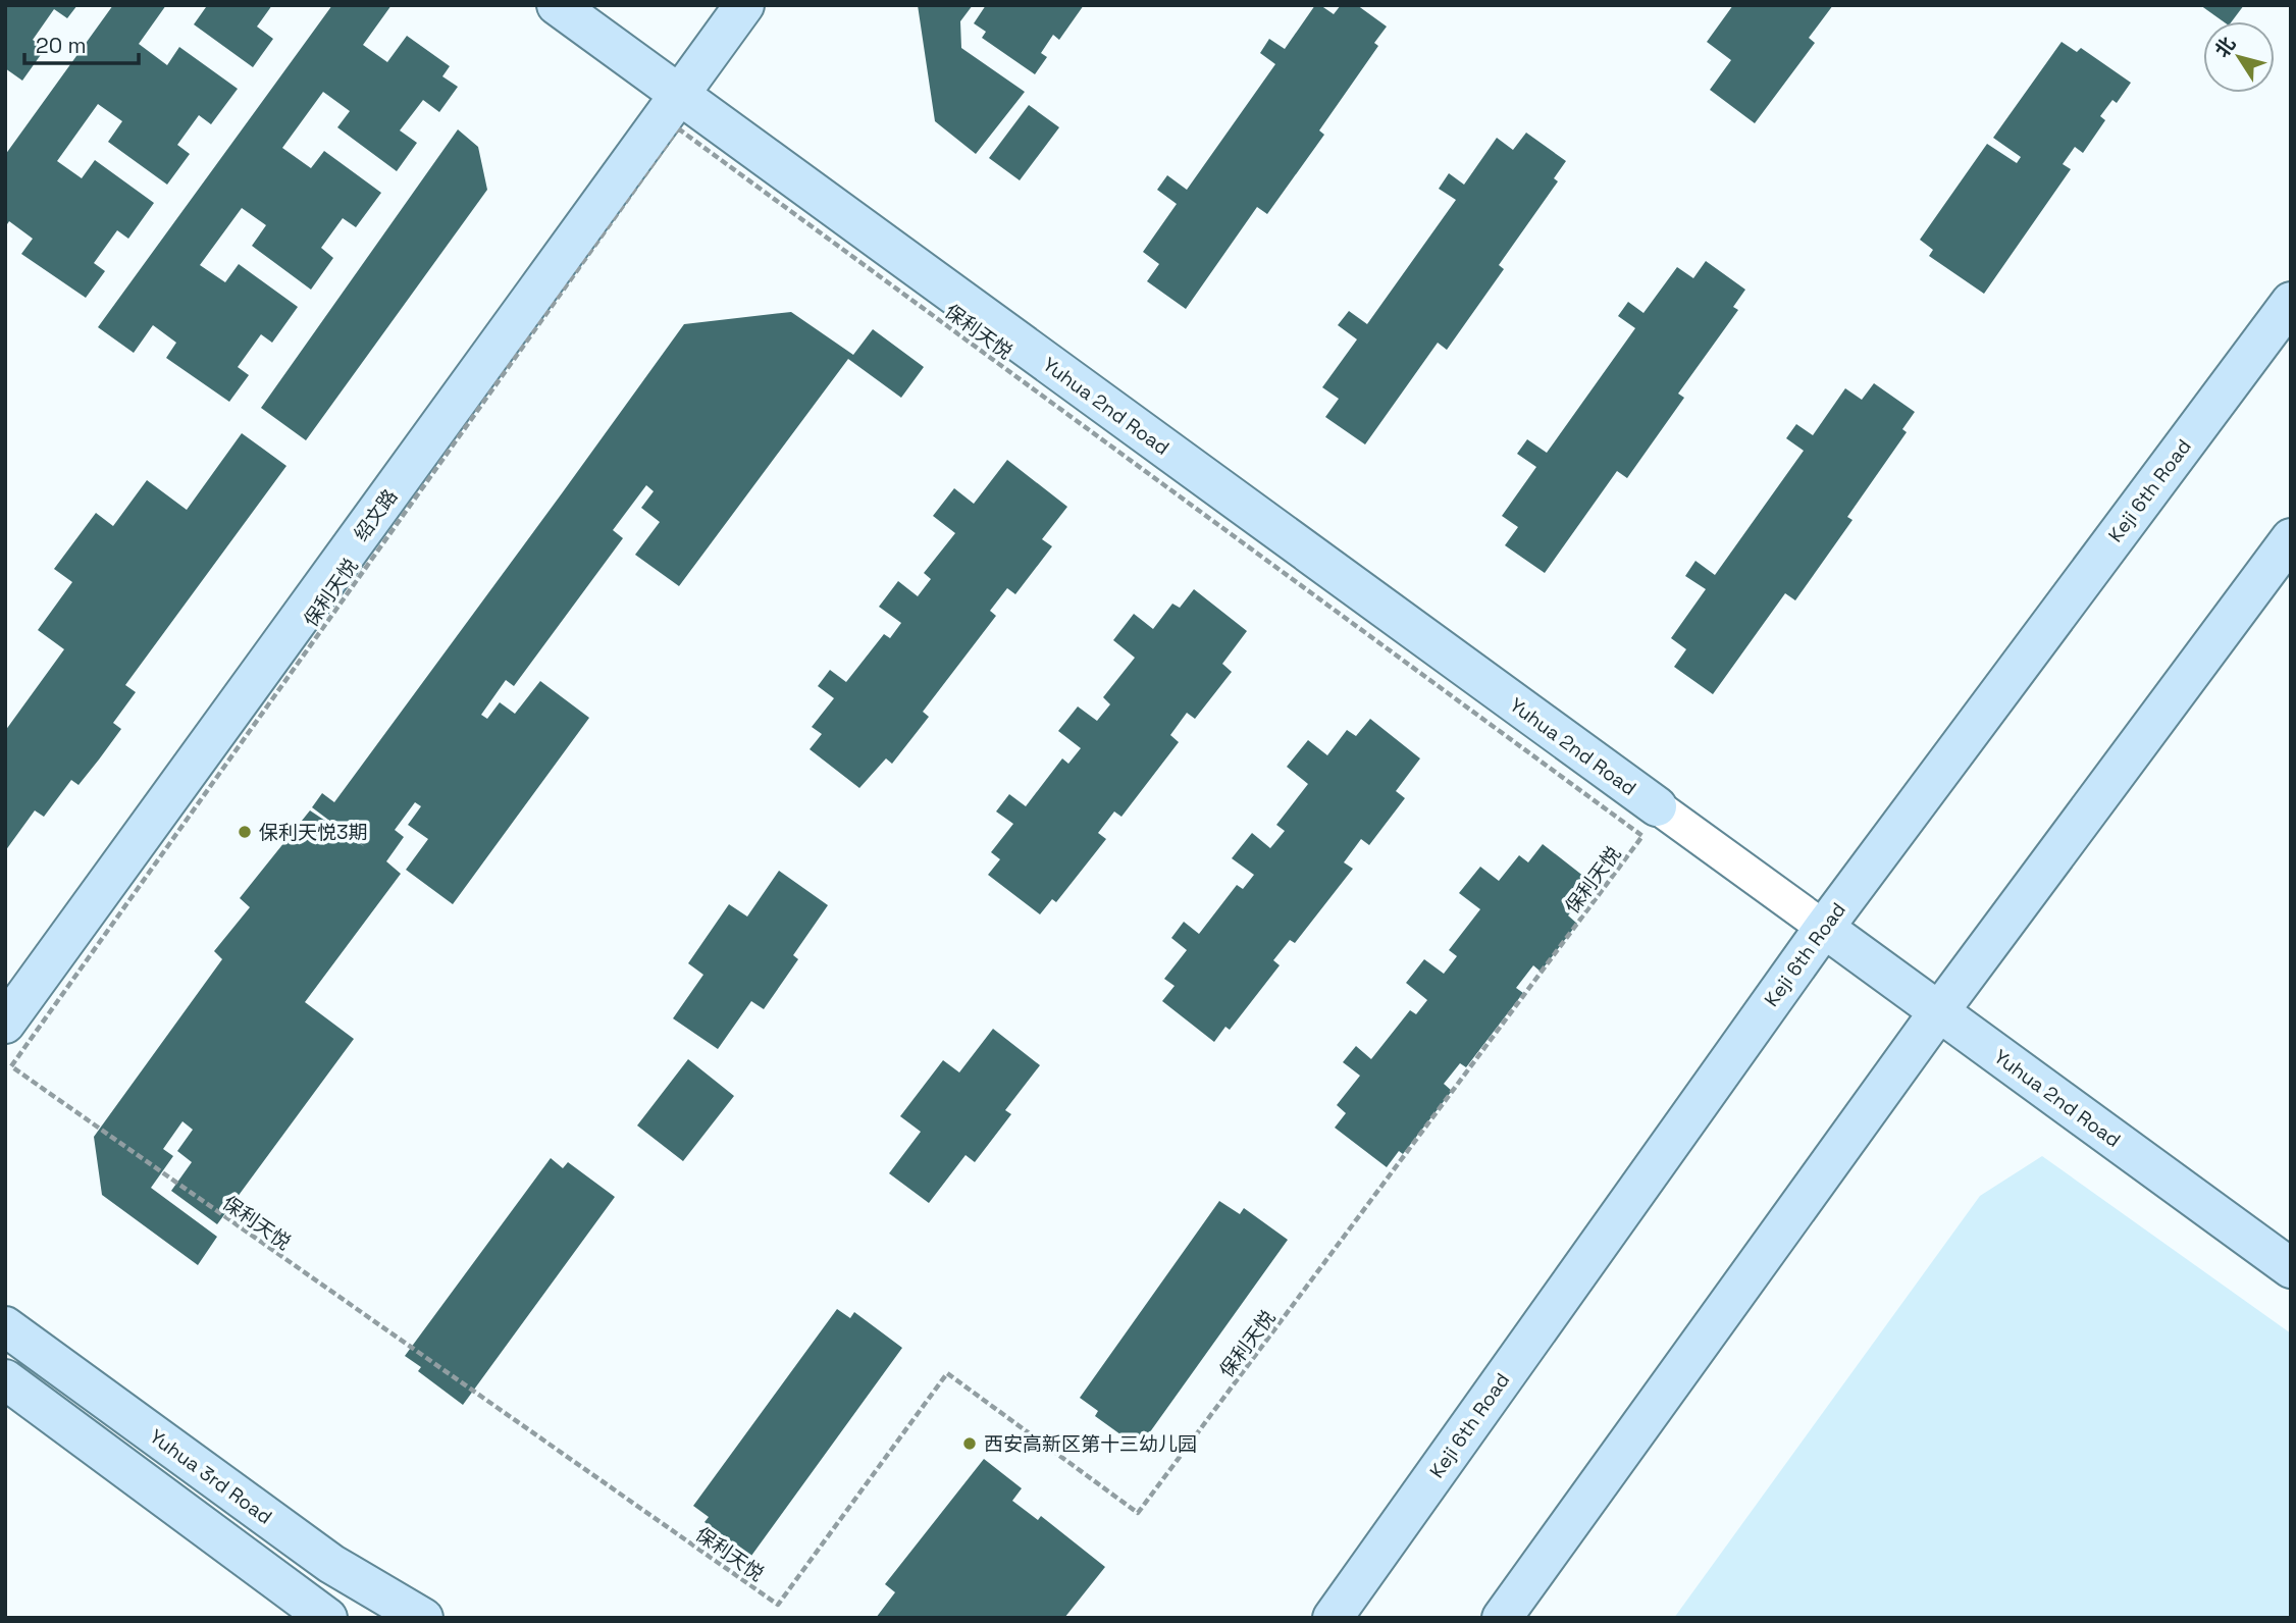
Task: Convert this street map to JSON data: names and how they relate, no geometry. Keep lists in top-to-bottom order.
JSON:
{
  "streets": {
    "street": [
      "Yuhua 2nd Road",
      "Keji 6th Road",
      "绍文路",
      "Yuhua 3rd Road"
    ],
    "path": ["保利天悦"]
  },
  "crossings": [
    ["Yuhua 2nd Road", "Keji 6th Road"],
    ["Yuhua 2nd Road", "绍文路"]
  ],
  "places": ["保利天悦3期", "西安高新区第十三幼儿园"],
  "scale_bar": "20 m",
  "north": "top left"
}
